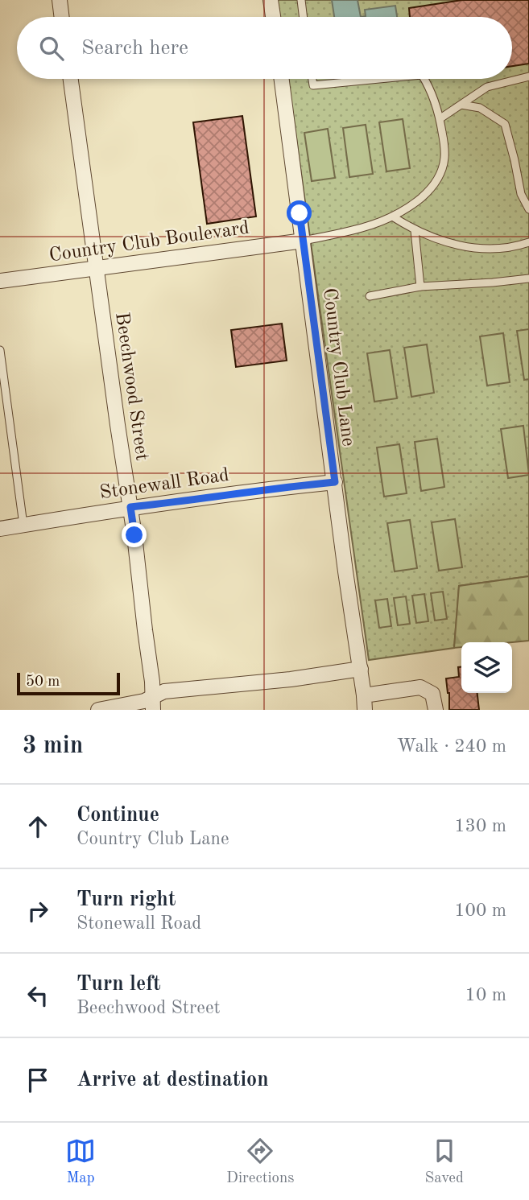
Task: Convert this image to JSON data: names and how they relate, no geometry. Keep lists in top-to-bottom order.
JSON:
{
  "streets": {
    "street": [
      "Country Club Boulevard",
      "Country Club Lane",
      "Beechwood Street",
      "Stonewall Road"
    ]
  },
  "crossings": [
    ["Country Club Boulevard", "Country Club Lane"],
    ["Country Club Boulevard", "Beechwood Street"],
    ["Country Club Lane", "Stonewall Road"],
    ["Beechwood Street", "Stonewall Road"]
  ],
  "scale_bar": "50 m",
  "page": {
    "search": "Search here",
    "scale": "50 m",
    "heading": ["3 min", "Walk · 240 m"],
    "list": [
      ["Continue", "Country Club Lane", "130 m"],
      ["Turn right", "Stonewall Road", "100 m"],
      ["Turn left", "Beechwood Street", "10 m"],
      "Arrive at destination"
    ],
    "nav": ["Map", "Directions", "Saved"]
  }
}
